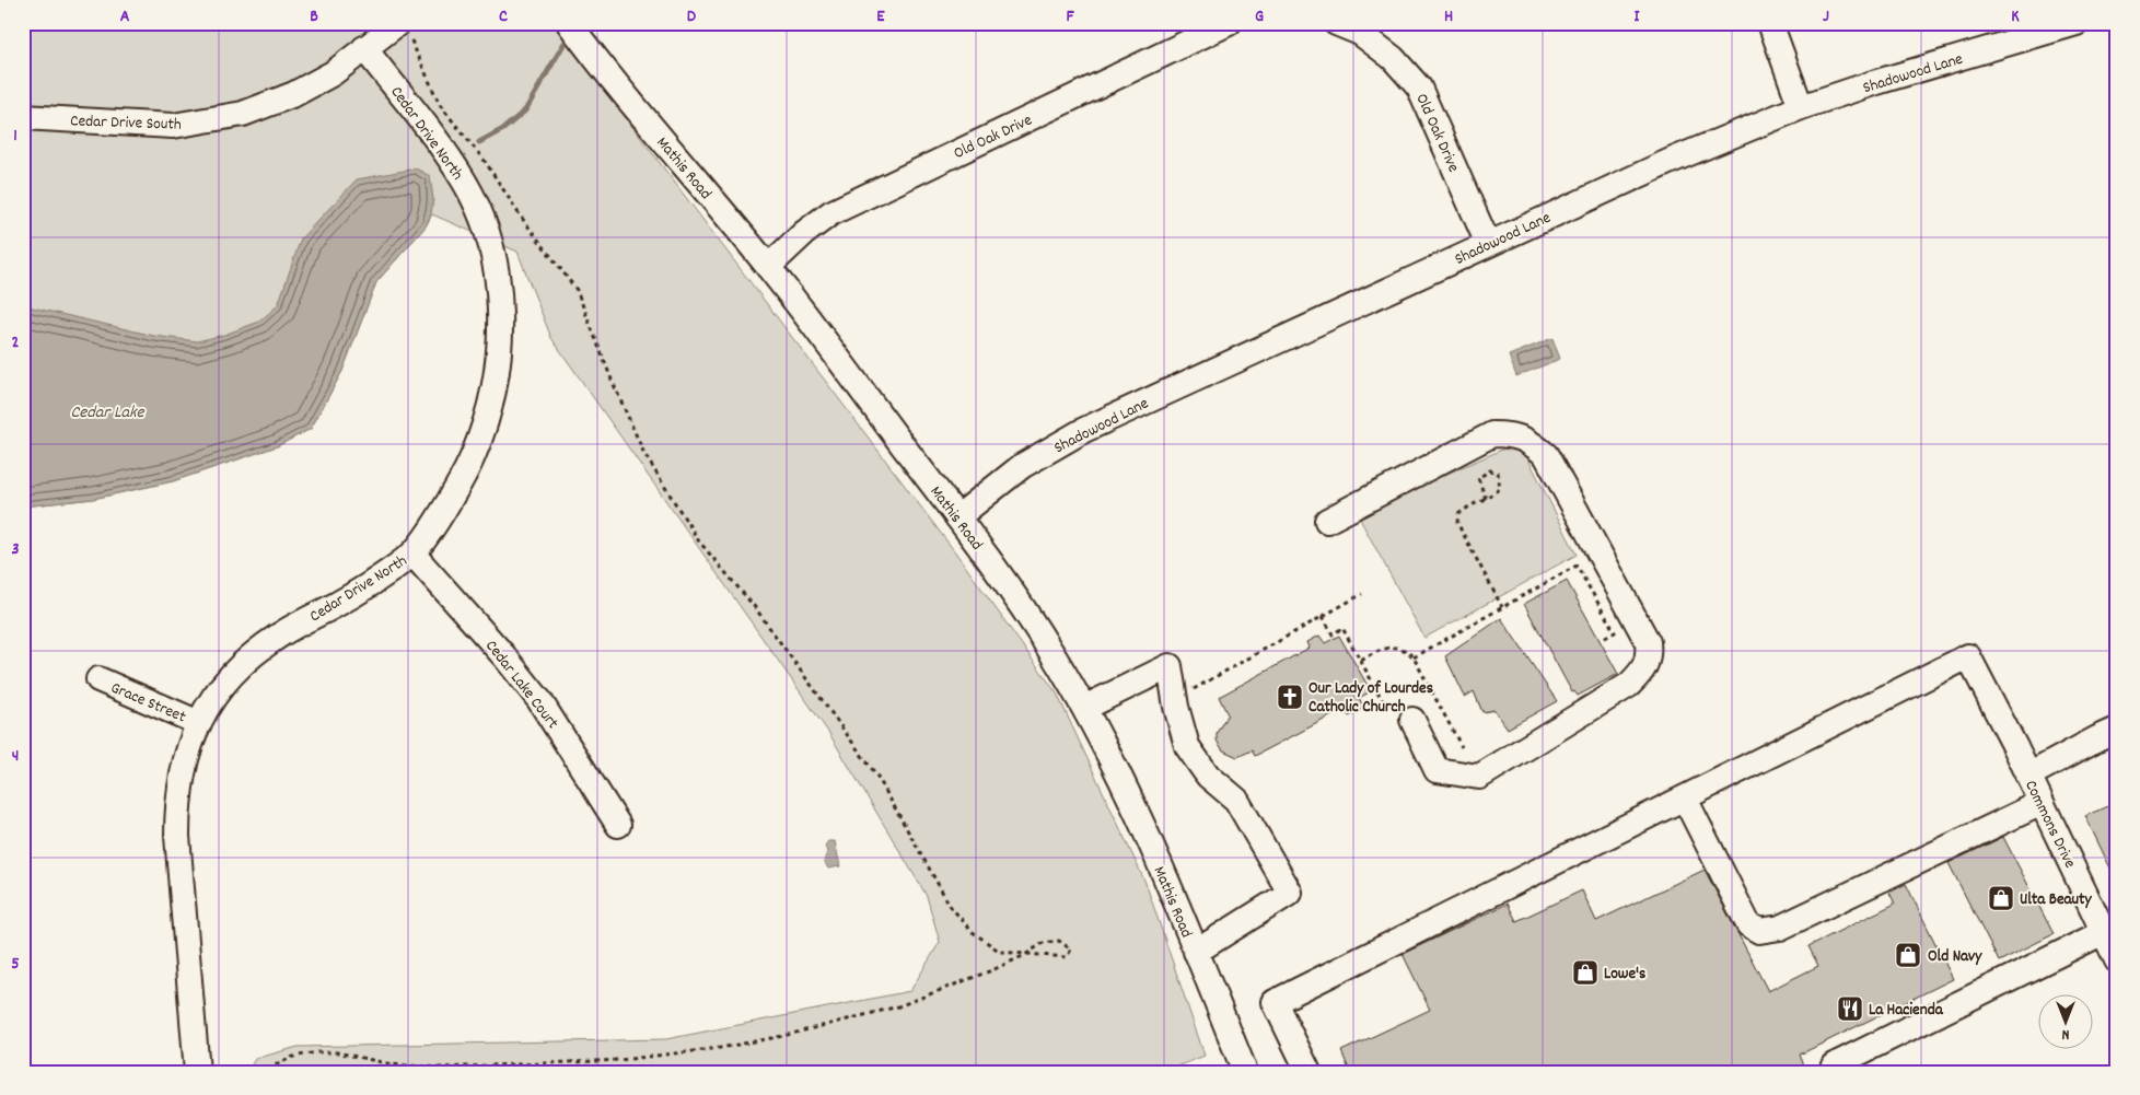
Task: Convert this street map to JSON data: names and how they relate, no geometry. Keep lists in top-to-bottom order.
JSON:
{
  "streets": {
    "street": [
      "Shadowood Lane",
      "Cedar Drive South",
      "Cedar Drive North",
      "Old Oak Drive",
      "Mathis Road",
      "Cedar Lake Court",
      "Grace Street",
      "Commons Drive"
    ]
  },
  "crossings": [
    ["Shadowood Lane", "Old Oak Drive"],
    ["Shadowood Lane", "Mathis Road"],
    ["Cedar Drive South", "Cedar Drive North"],
    ["Cedar Drive North", "Cedar Lake Court"],
    ["Cedar Drive North", "Grace Street"],
    ["Old Oak Drive", "Mathis Road"]
  ],
  "water": ["Cedar Lake"],
  "places": {
    "church": ["Our Lady of Lourdes Catholic Church"],
    "shop": ["Ulta Beauty", "Old Navy", "Lowe's"],
    "restaurant": ["La Hacienda"]
  },
  "north": "bottom",
  "grid": {
    "columns": [
      "A",
      "B",
      "C",
      "D",
      "E",
      "F",
      "G",
      "H",
      "I",
      "J",
      "K"
    ],
    "rows": [
      "1",
      "2",
      "3",
      "4",
      "5"
    ]
  }
}
